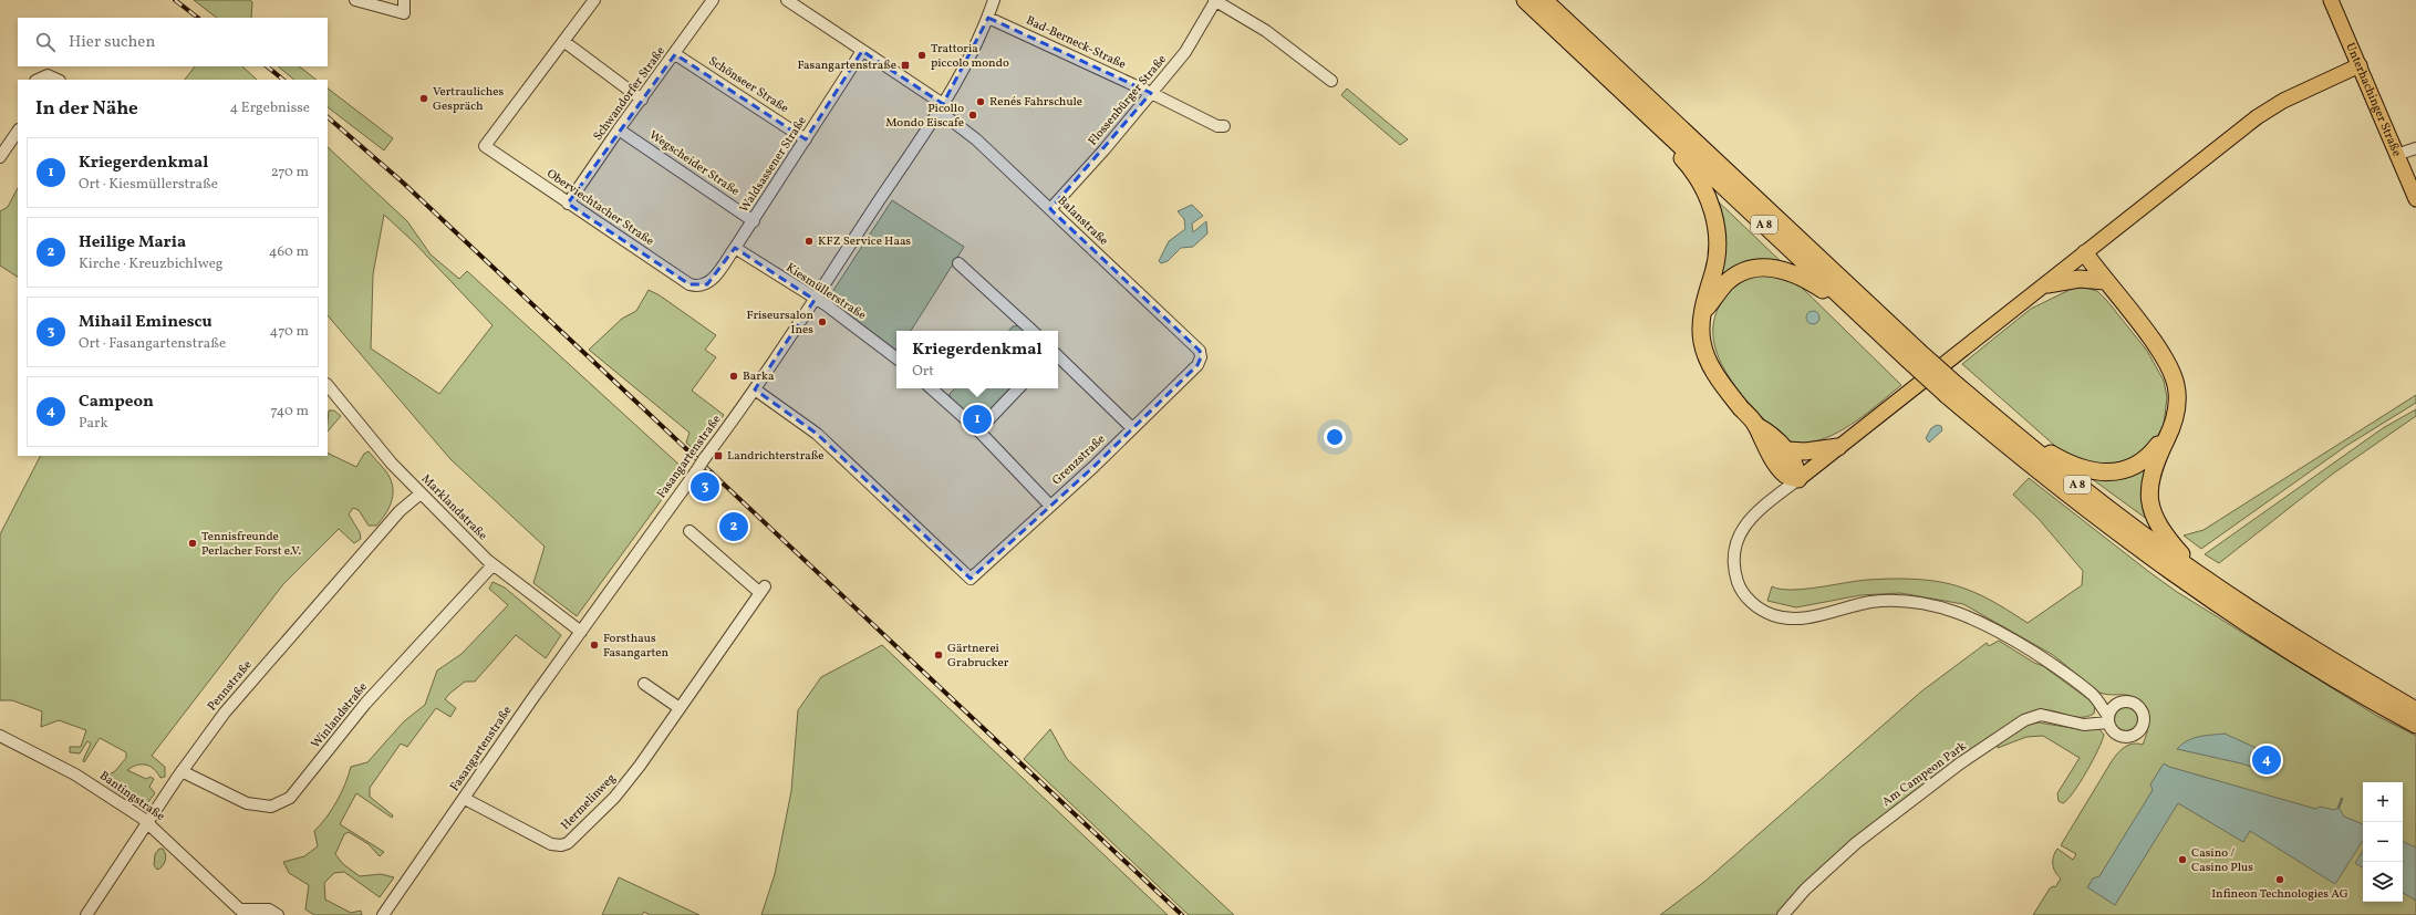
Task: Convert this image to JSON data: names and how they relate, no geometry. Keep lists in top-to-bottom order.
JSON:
{
  "streets": {
    "highway": ["A 8"],
    "main road": ["Unterhachinger Straße"],
    "street": [
      "Bad-Berneck-Straße",
      "Schönseer Straße",
      "Schwandorfer Straße",
      "Flossenbürger Straße",
      "Wegscheider Straße",
      "Waldsassener Straße",
      "Oberviechtacher Straße",
      "Balanstraße",
      "Kiesmüllerstraße",
      "Fasangartenstraße",
      "Grenzstraße",
      "Marklandstraße",
      "Pennstraße",
      "Winlandstraße",
      "Am Campeon Park",
      "Bantingstraße",
      "Hermelinweg"
    ]
  },
  "crossings": [
    ["Bad-Berneck-Straße", "Flossenbürger Straße"],
    ["Bad-Berneck-Straße", "Fasangartenstraße"],
    ["Schönseer Straße", "Schwandorfer Straße"],
    ["Schönseer Straße", "Waldsassener Straße"],
    ["Schwandorfer Straße", "Wegscheider Straße"],
    ["Schwandorfer Straße", "Oberviechtacher Straße"],
    ["Flossenbürger Straße", "Balanstraße"],
    ["Wegscheider Straße", "Waldsassener Straße"],
    ["Waldsassener Straße", "Oberviechtacher Straße"],
    ["Waldsassener Straße", "Balanstraße"],
    ["Waldsassener Straße", "Kiesmüllerstraße"],
    ["Balanstraße", "Fasangartenstraße"],
    ["Balanstraße", "Grenzstraße"],
    ["Kiesmüllerstraße", "Fasangartenstraße"],
    ["Fasangartenstraße", "Grenzstraße"],
    ["Fasangartenstraße", "Marklandstraße"],
    ["Fasangartenstraße", "Hermelinweg"],
    ["Marklandstraße", "Pennstraße"],
    ["Marklandstraße", "Winlandstraße"],
    ["Pennstraße", "Winlandstraße"],
    ["Pennstraße", "Bantingstraße"]
  ],
  "places": {
    "other": [
      "Trattoria piccolo mondo",
      "Vertrauliches Gespräch",
      "Renés Fahrschule",
      "Picollo Mondo Eiscafe",
      "KFZ Service Haas",
      "Friseursalon Ines",
      "Barka",
      "Tennisfreunde Perlacher Forst e.V.",
      "Forsthaus Fasangarten",
      "Gärtnerei Grabrucker",
      "Casino / Casino Plus",
      "Infineon Technologies AG"
    ],
    "transit": ["Fasangartenstraße", "Landrichterstraße"]
  },
  "page": {
    "search": "Hier suchen",
    "heading": ["In der Nähe", "4 Ergebnisse"],
    "list": [
      {
        "mark": "1",
        "name": "Kriegerdenkmal",
        "note": "Ort · Kiesmüllerstraße",
        "value": "270 m"
      },
      {
        "mark": "2",
        "name": "Heilige Maria",
        "note": "Kirche · Kreuzbichlweg",
        "value": "460 m"
      },
      {
        "mark": "3",
        "name": "Mihail Eminescu",
        "note": "Ort · Fasangartenstraße",
        "value": "470 m"
      },
      {
        "mark": "4",
        "name": "Campeon",
        "note": "Park",
        "value": "740 m"
      }
    ],
    "popup": ["Kriegerdenkmal", "Ort"],
    "pins": [
      "1",
      "3",
      "2",
      "4"
    ],
    "map_buttons": ["+", "−"]
  }
}
